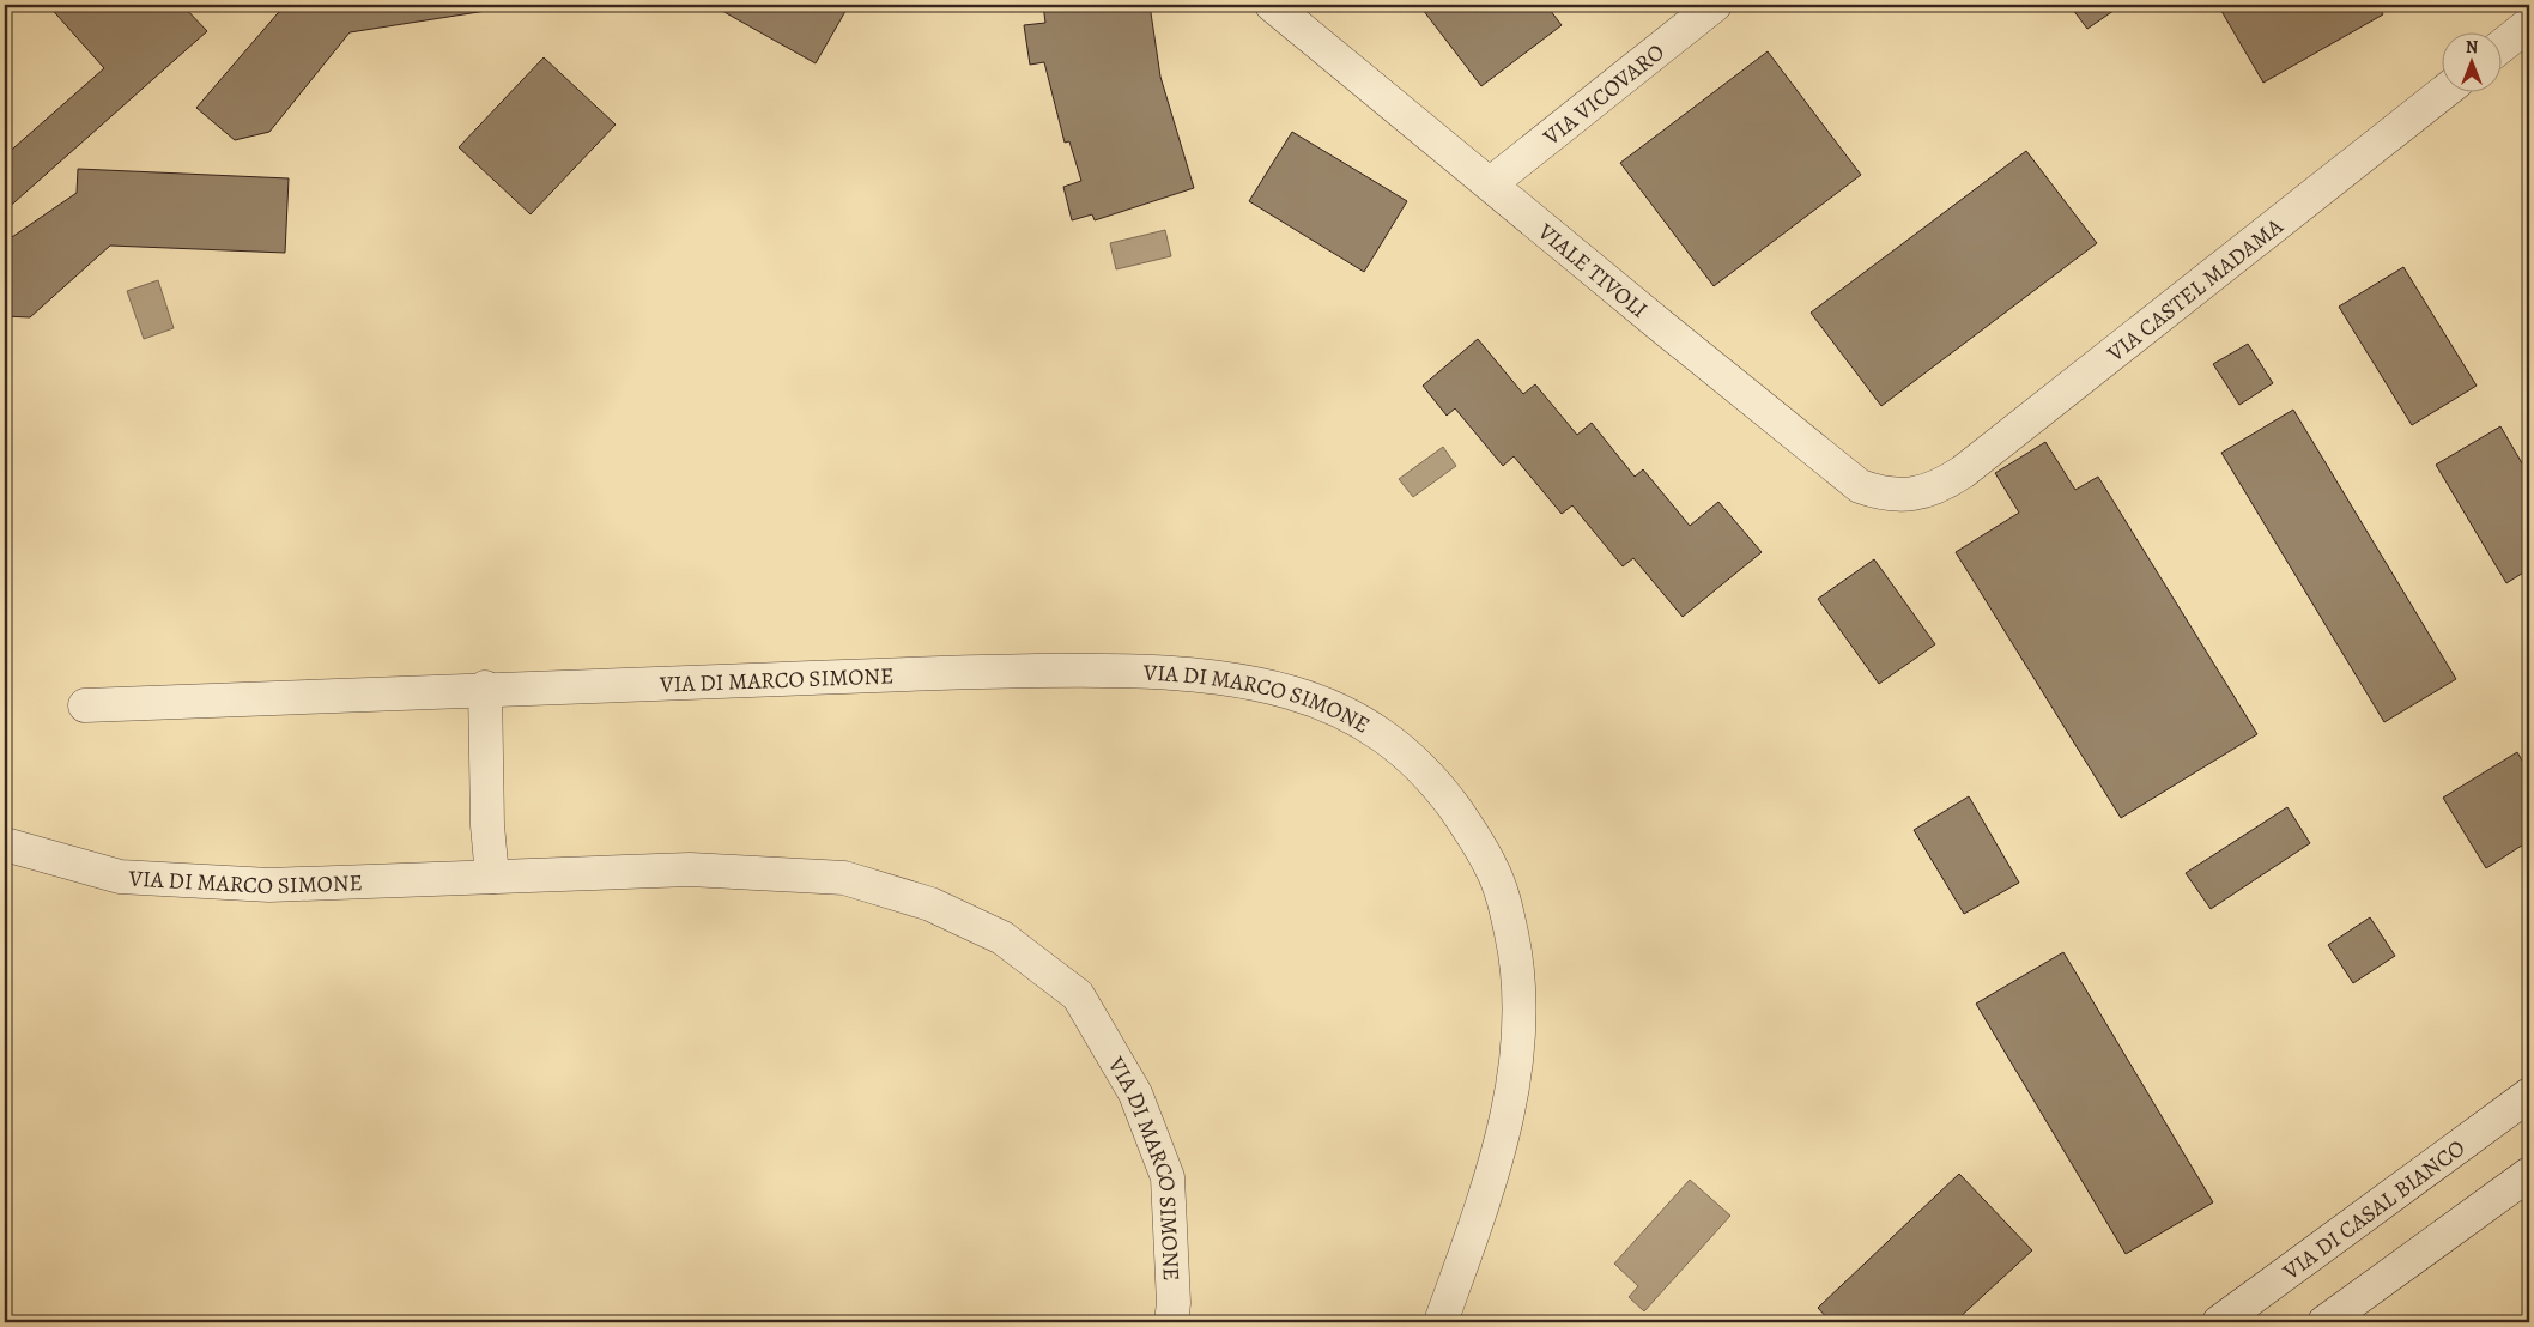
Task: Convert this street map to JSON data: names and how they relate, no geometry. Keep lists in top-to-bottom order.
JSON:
{
  "streets": {
    "street": [
      "VIA VICOVARO",
      "VIALE TIVOLI",
      "VIA CASTEL MADAMA",
      "VIA DI MARCO SIMONE",
      "VIA DI CASAL BIANCO"
    ]
  },
  "crossings": [
    ["VIA VICOVARO", "VIALE TIVOLI"],
    ["VIALE TIVOLI", "VIA CASTEL MADAMA"]
  ],
  "north": "top"
}
